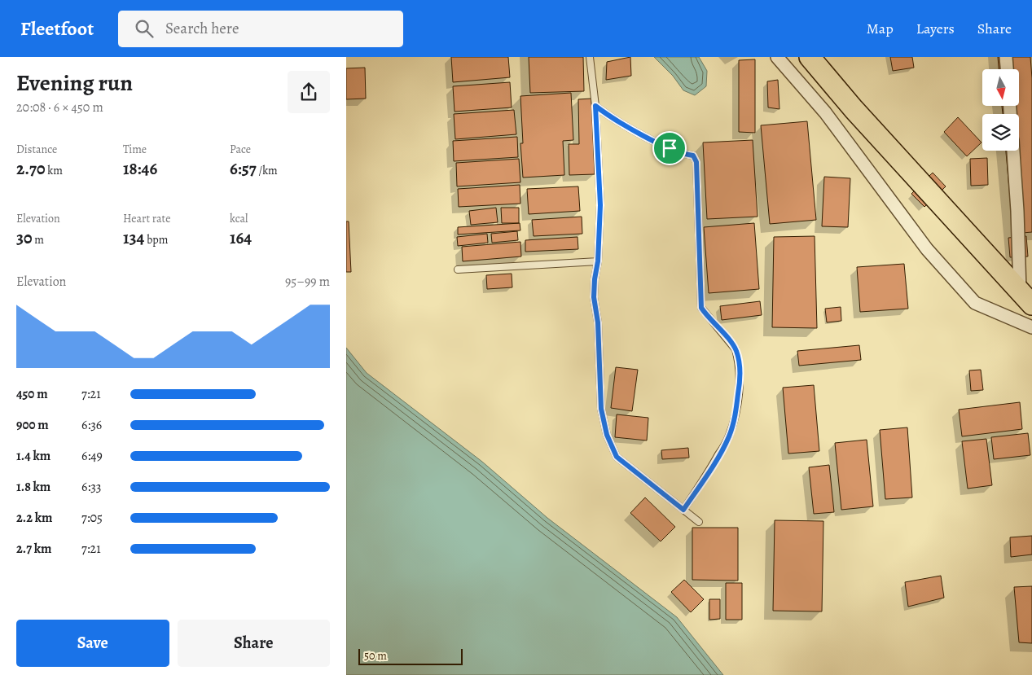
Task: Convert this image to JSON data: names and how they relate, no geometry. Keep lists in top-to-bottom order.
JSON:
{
  "scale_bar": "50 m",
  "north": "bottom",
  "page": {
    "header": "Fleetfoot",
    "search": "Search here",
    "nav": ["Map", "Layers", "Share"],
    "heading": ["Evening run", "20:08 · 6 × 450 m"],
    "stats": [
      ["Distance", "2.70 km"],
      ["Time", "18:46"],
      ["Pace", "6:57 /km"],
      ["Elevation", "30 m"],
      ["Heart rate", "134 bpm"],
      ["kcal", "164"]
    ],
    "chart": ["Elevation", "95–99 m"],
    "list": [
      {
        "name": "450 m",
        "note": "7:21"
      },
      {
        "name": "900 m",
        "note": "6:36"
      },
      {
        "name": "1.4 km",
        "note": "6:49"
      },
      {
        "name": "1.8 km",
        "note": "6:33"
      },
      {
        "name": "2.2 km",
        "note": "7:05"
      },
      {
        "name": "2.7 km",
        "note": "7:21"
      }
    ],
    "buttons": ["Save", "Share"],
    "scale": "50 m"
  }
}
